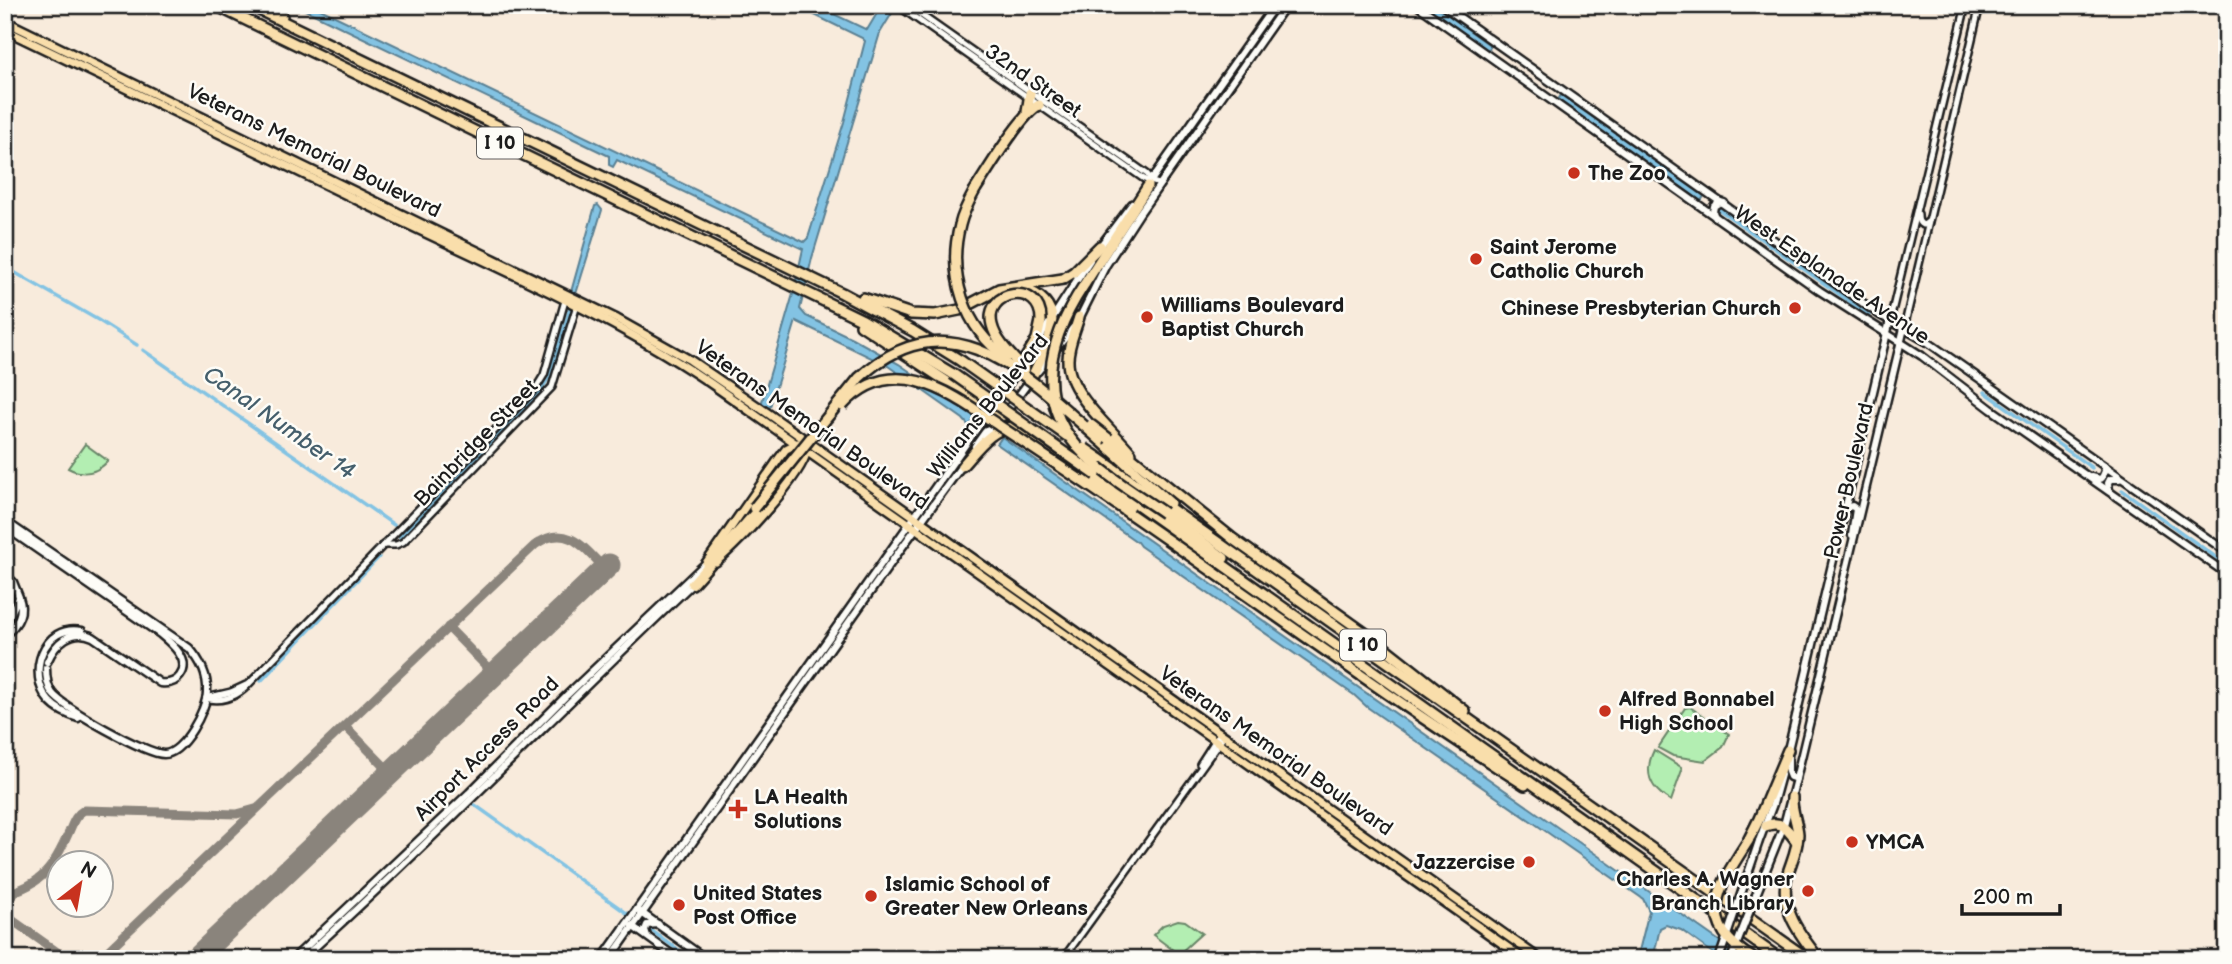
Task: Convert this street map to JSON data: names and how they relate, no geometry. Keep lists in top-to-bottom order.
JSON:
{
  "streets": {
    "highway": ["I 10"],
    "main road": [
      "Veterans Memorial Boulevard",
      "West Esplanade Avenue",
      "Williams Boulevard",
      "Power Boulevard",
      "Airport Access Road"
    ],
    "street": ["32nd Street", "Bainbridge Street"]
  },
  "crossings": [
    ["32nd Street", "Williams Boulevard"],
    ["Veterans Memorial Boulevard", "Williams Boulevard"],
    ["Veterans Memorial Boulevard", "Bainbridge Street"],
    ["West Esplanade Avenue", "Power Boulevard"]
  ],
  "water": ["Canal Number 14"],
  "places": {
    "other": [
      "The Zoo",
      "Saint Jerome Catholic Church",
      "Chinese Presbyterian Church",
      "Williams Boulevard Baptist Church",
      "Alfred Bonnabel High School",
      "YMCA",
      "Jazzercise",
      "Charles A. Wagner Branch Library",
      "Islamic School of Greater New Orleans",
      "United States Post Office"
    ],
    "health": ["LA Health Solutions"]
  },
  "scale_bar": "200 m",
  "north": "top right"
}
